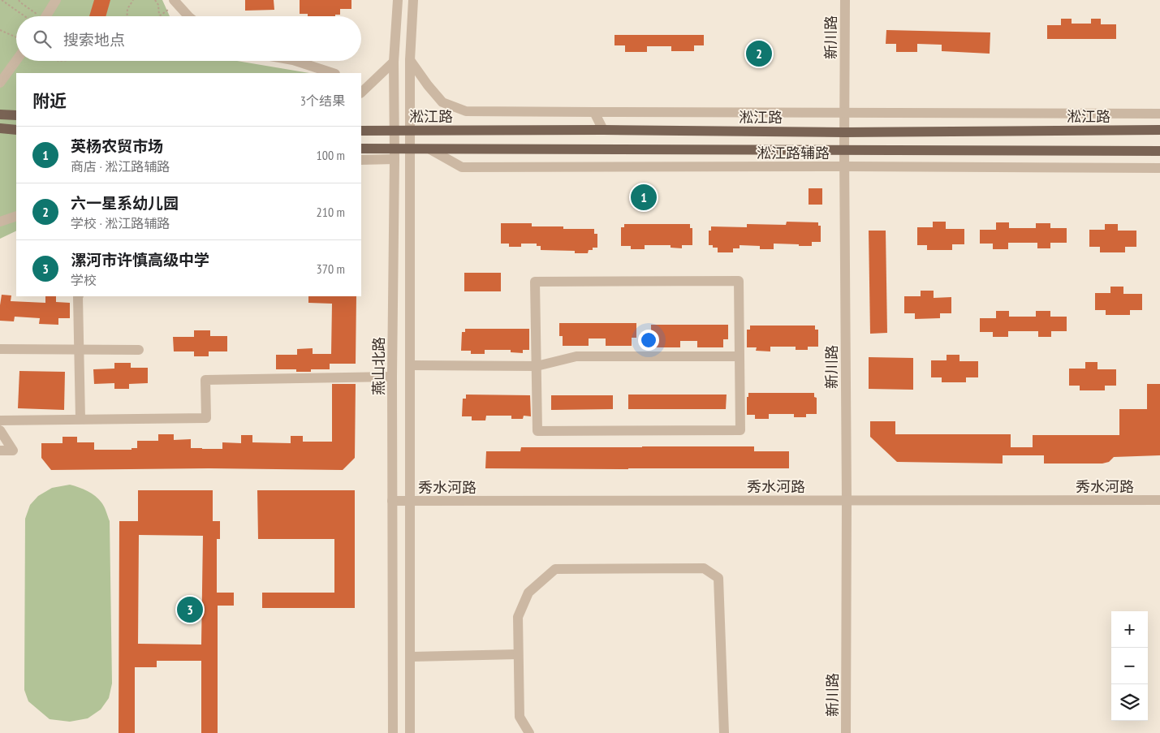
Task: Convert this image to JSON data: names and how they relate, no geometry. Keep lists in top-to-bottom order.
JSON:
{
  "streets": {
    "main road": ["淞江路"],
    "street": [
      "新川路",
      "淞江路辅路",
      "燕山北路",
      "秀水河路"
    ]
  },
  "crossings": [
    ["新川路", "淞江路"],
    ["新川路", "淞江路辅路"],
    ["新川路", "秀水河路"],
    ["淞江路", "燕山北路"],
    ["燕山北路", "秀水河路"]
  ],
  "page": {
    "search": "搜索地点",
    "pins": ["2", "1", "3"],
    "heading": ["附近", "3个结果"],
    "list": [
      {
        "mark": "1",
        "name": "英杨农贸市场",
        "note": "商店 · 淞江路辅路",
        "value": "100 m"
      },
      {
        "mark": "2",
        "name": "六一星系幼儿园",
        "note": "学校 · 淞江路辅路",
        "value": "210 m"
      },
      {
        "mark": "3",
        "name": "漯河市许慎高级中学",
        "note": "学校",
        "value": "370 m"
      }
    ],
    "map_buttons": ["+", "−"]
  }
}
